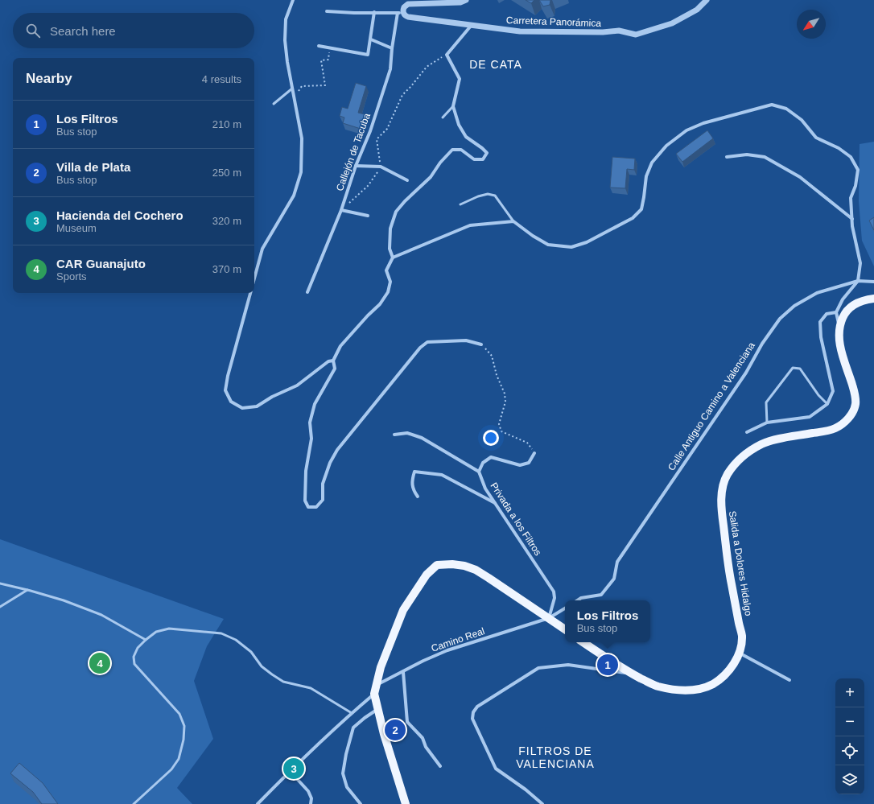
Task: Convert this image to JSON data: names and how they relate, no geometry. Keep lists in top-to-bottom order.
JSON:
{
  "streets": {
    "main road": ["Salida a Dolores Hidalgo"],
    "street": [
      "Carretera Panorámica",
      "Callejón de Tacuba",
      "Calle Antiguo Camino a Valenciana",
      "Privada a los Filtros",
      "Camino Real"
    ]
  },
  "crossings": [
    ["Privada a los Filtros", "Camino Real"]
  ],
  "districts": ["DE CATA", "FILTROS DE VALENCIANA"],
  "north": "bottom left",
  "page": {
    "search": "Search here",
    "heading": ["Nearby", "4 results"],
    "list": [
      {
        "mark": "1",
        "name": "Los Filtros",
        "note": "Bus stop",
        "value": "210 m"
      },
      {
        "mark": "2",
        "name": "Villa de Plata",
        "note": "Bus stop",
        "value": "250 m"
      },
      {
        "mark": "3",
        "name": "Hacienda del Cochero",
        "note": "Museum",
        "value": "320 m"
      },
      {
        "mark": "4",
        "name": "CAR Guanajuto",
        "note": "Sports",
        "value": "370 m"
      }
    ],
    "popup": ["Los Filtros", "Bus stop"],
    "pins": [
      "4",
      "1",
      "2",
      "3"
    ],
    "map_buttons": ["+", "−"]
  }
}
